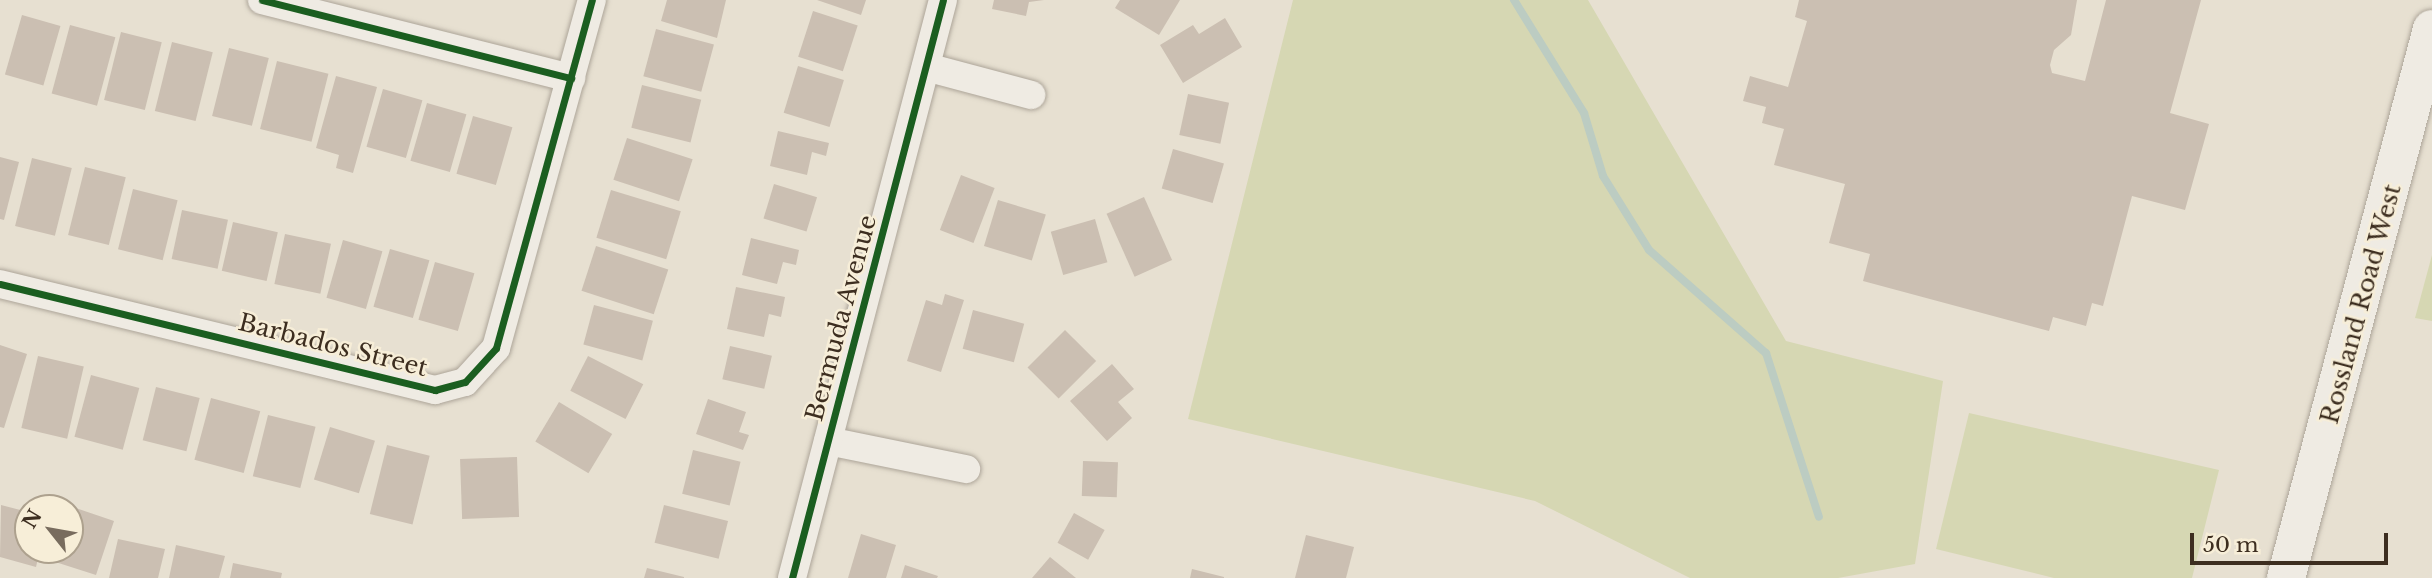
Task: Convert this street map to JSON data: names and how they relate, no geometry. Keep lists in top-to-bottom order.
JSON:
{
  "streets": {
    "main road": ["Rossland Road West"],
    "street": ["Bermuda Avenue", "Barbados Street"]
  },
  "scale_bar": "50 m",
  "north": "top left"
}
